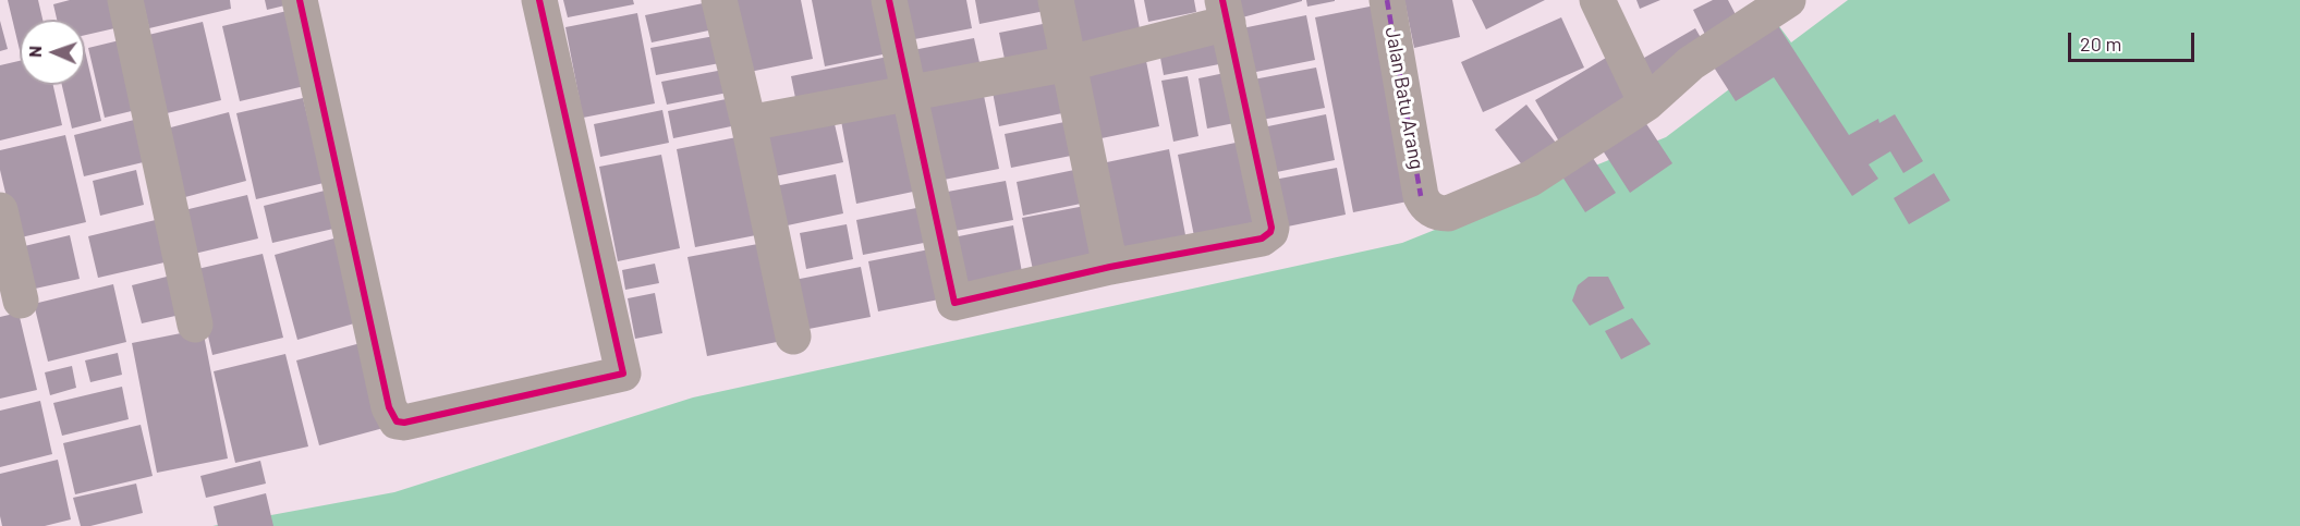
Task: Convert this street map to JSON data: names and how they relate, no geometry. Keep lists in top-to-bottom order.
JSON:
{
  "streets": {
    "street": ["Jalan Batu Arang"]
  },
  "scale_bar": "20 m",
  "north": "left"
}
